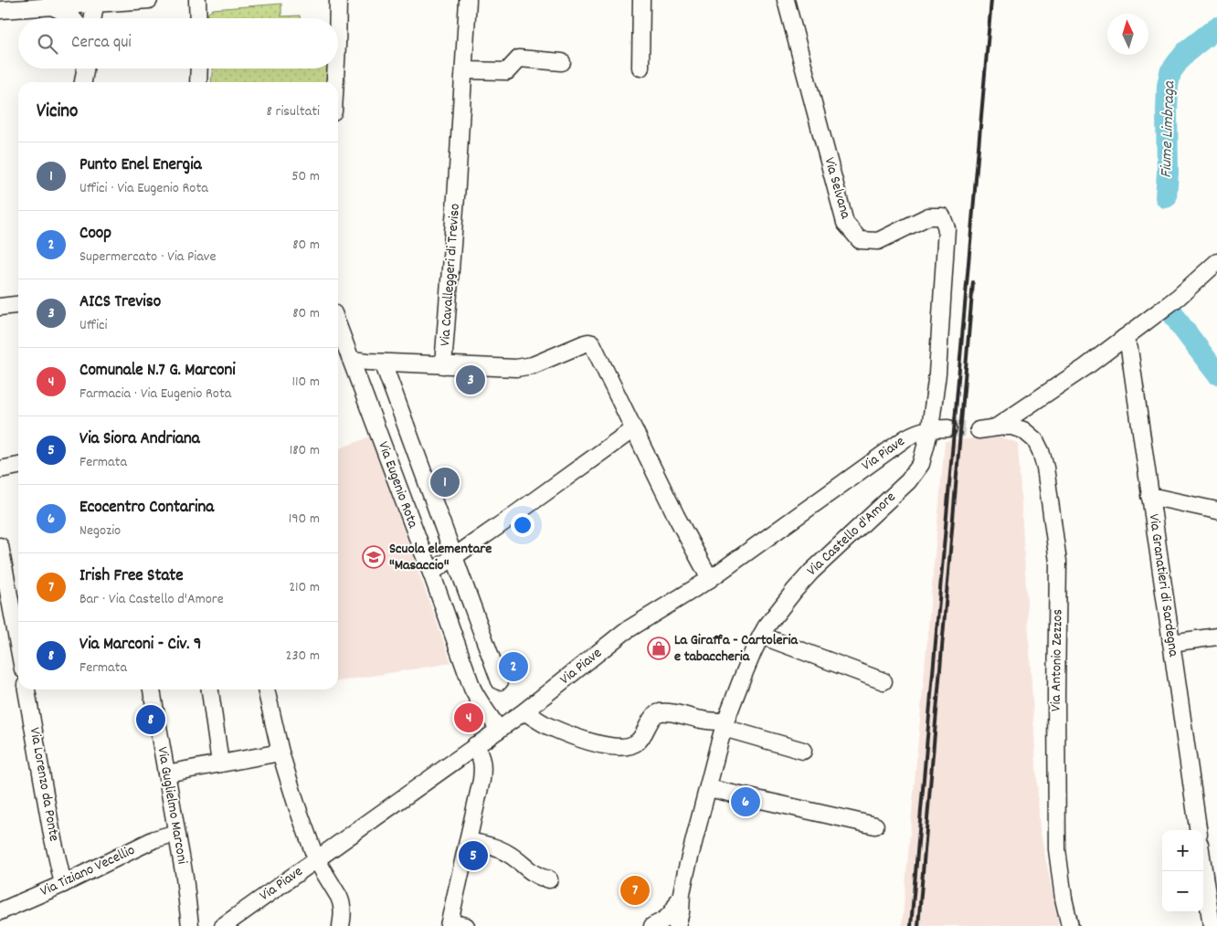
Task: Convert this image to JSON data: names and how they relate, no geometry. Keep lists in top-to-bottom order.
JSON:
{
  "streets": {
    "street": [
      "Via Selvana",
      "Via Cavalleggeri di Treviso",
      "Via Piave",
      "Via Eugenio Rota",
      "Via Castello d'Amore",
      "Via Granatieri di Sardegna",
      "Via Antonio Zezzos",
      "Via Lorenzo da Ponte",
      "Via Guglielmo Marconi",
      "Via Tiziano Vecellio"
    ]
  },
  "crossings": [
    ["Via Selvana", "Via Piave"],
    ["Via Selvana", "Via Castello d'Amore"],
    ["Via Cavalleggeri di Treviso", "Via Piave"],
    ["Via Piave", "Via Eugenio Rota"],
    ["Via Piave", "Via Castello d'Amore"],
    ["Via Lorenzo da Ponte", "Via Tiziano Vecellio"],
    ["Via Guglielmo Marconi", "Via Tiziano Vecellio"]
  ],
  "water": ["Fiume Limbraga"],
  "places": {
    "school or university": ["Scuola elementare \"Masaccio\""],
    "shop": ["La Giraffa - Cartoleria e tabaccheria"]
  },
  "north": "top",
  "page": {
    "search": "Cerca qui",
    "heading": ["Vicino", "8 risultati"],
    "list": [
      {
        "mark": "1",
        "name": "Punto Enel Energia",
        "note": "Uffici · Via Eugenio Rota",
        "value": "50 m"
      },
      {
        "mark": "2",
        "name": "Coop",
        "note": "Supermercato · Via Piave",
        "value": "80 m"
      },
      {
        "mark": "3",
        "name": "AICS Treviso",
        "note": "Uffici",
        "value": "80 m"
      },
      {
        "mark": "4",
        "name": "Comunale N.7 G. Marconi",
        "note": "Farmacia · Via Eugenio Rota",
        "value": "110 m"
      },
      {
        "mark": "5",
        "name": "Via Siora Andriana",
        "note": "Fermata",
        "value": "180 m"
      },
      {
        "mark": "6",
        "name": "Ecocentro Contarina",
        "note": "Negozio",
        "value": "190 m"
      },
      {
        "mark": "7",
        "name": "Irish Free State",
        "note": "Bar · Via Castello d'Amore",
        "value": "210 m"
      },
      {
        "mark": "8",
        "name": "Via Marconi - Civ. 9",
        "note": "Fermata",
        "value": "230 m"
      }
    ],
    "pins": [
      "3",
      "1",
      "2",
      "4",
      "8",
      "6",
      "5",
      "7"
    ],
    "map_buttons": ["+", "−"]
  }
}
